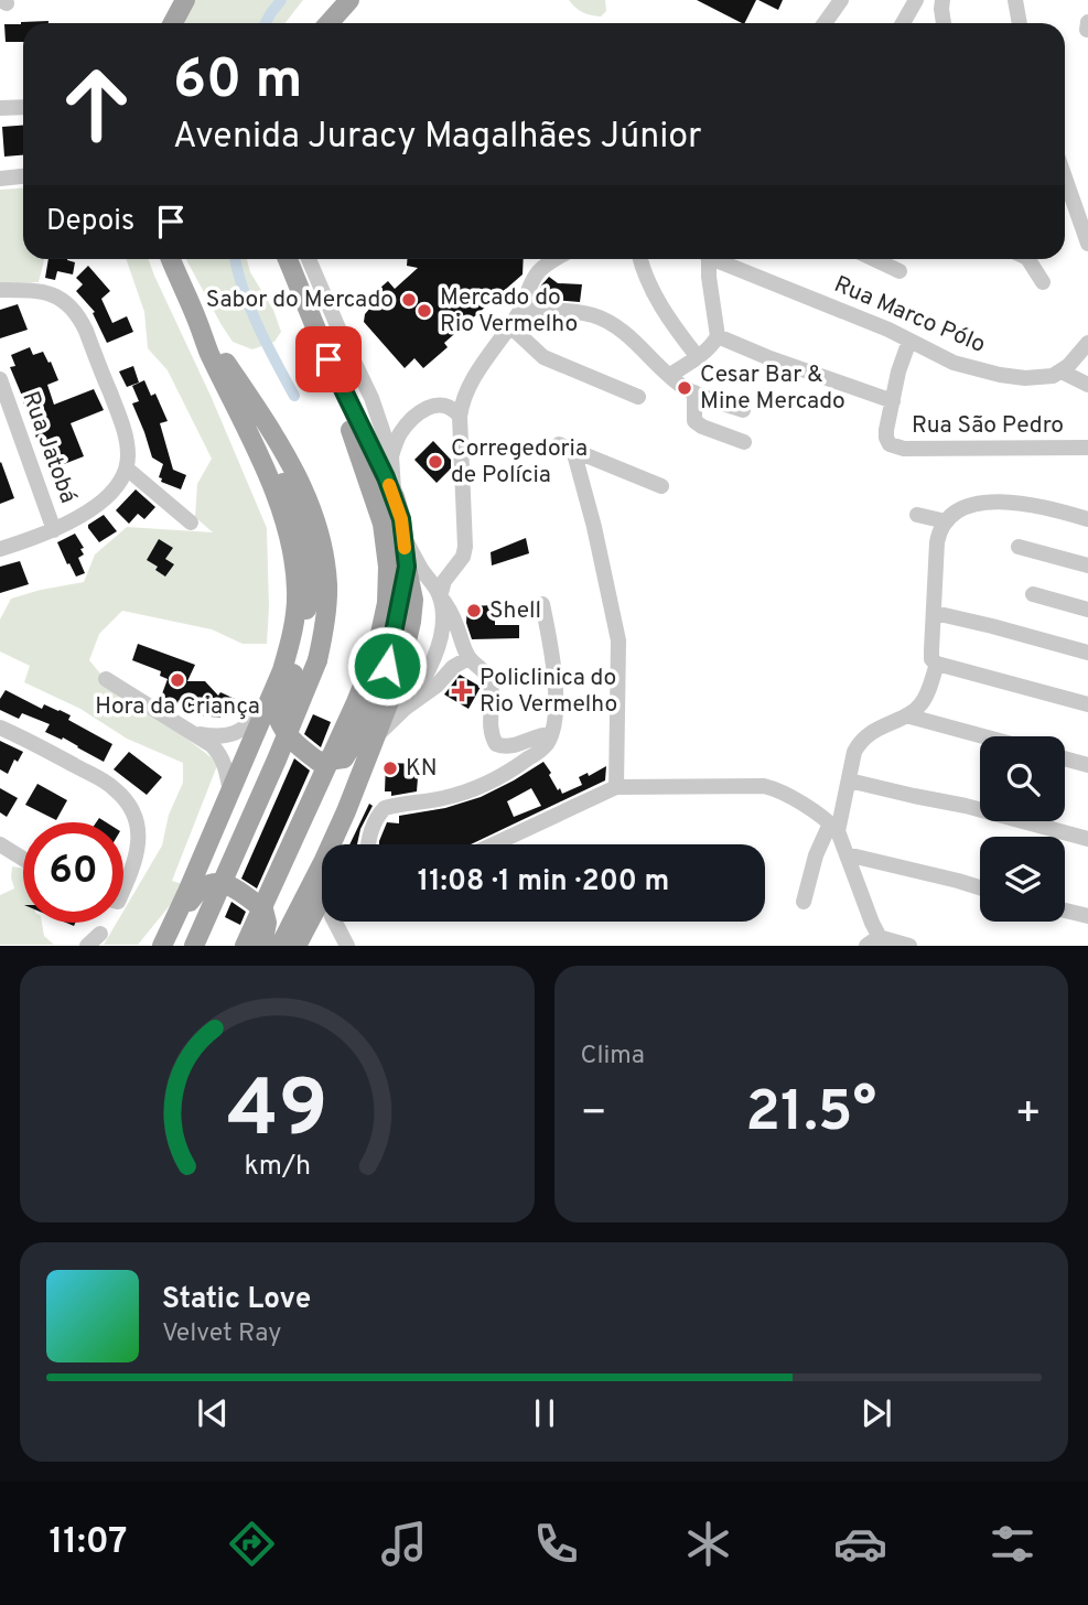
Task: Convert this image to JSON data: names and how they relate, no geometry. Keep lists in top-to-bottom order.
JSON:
{
  "streets": {
    "street": ["Rua Marco Pólo", "Rua São Pedro", "Rua Jatobá"]
  },
  "places": {
    "other": [
      "Sabor do Mercado",
      "Mercado do Rio Vermelho",
      "Cesar Bar & Mine Mercado",
      "Corregedoria de Polícia",
      "Shell",
      "Hora da Criança",
      "KN"
    ],
    "health": ["Policlinica do Rio Vermelho"]
  },
  "page": {
    "turn": ["60 m", "Avenida Juracy Magalhães Júnior"],
    "then": "Depois",
    "limit": "60",
    "trip": "11:08 · 1 min · 200 m",
    "tile": "Clima",
    "heat": ["−", "21.5°", "+"],
    "song": ["Static Love", "Velvet Ray"],
    "tabs": "11:07",
    "gauge": ["49", "km/h"]
  }
}
